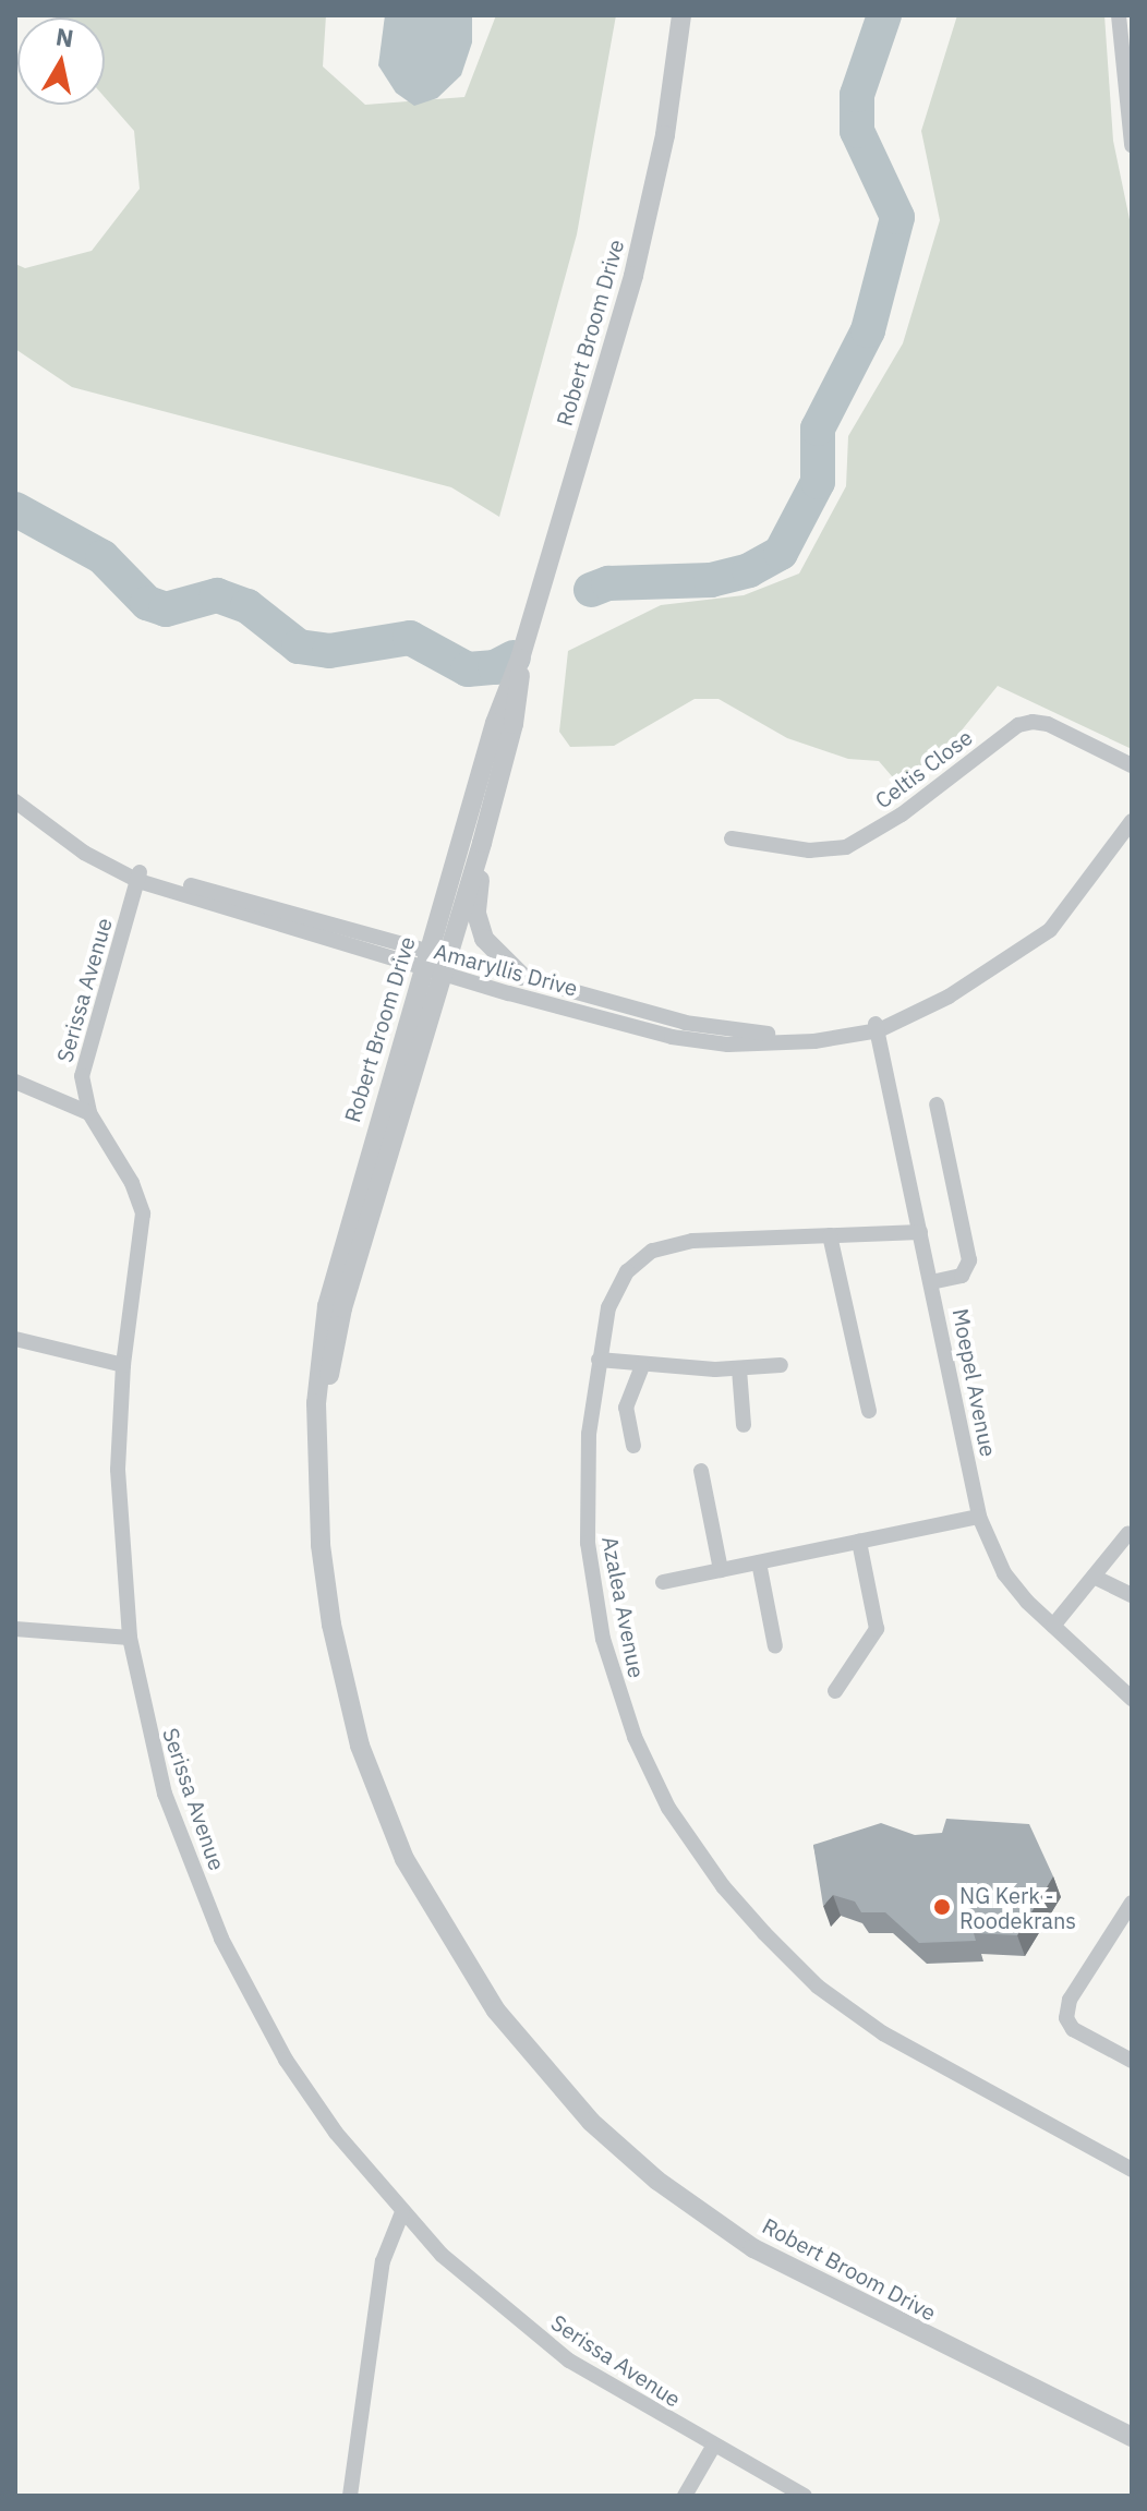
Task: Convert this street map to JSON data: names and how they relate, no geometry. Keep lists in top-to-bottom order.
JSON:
{
  "streets": {
    "street": [
      "Robert Broom Drive",
      "Celtis Close",
      "Amaryllis Drive",
      "Serissa Avenue",
      "Moepel Avenue",
      "Azalea Avenue"
    ]
  },
  "crossings": [
    ["Robert Broom Drive", "Amaryllis Drive"],
    ["Amaryllis Drive", "Serissa Avenue"],
    ["Amaryllis Drive", "Moepel Avenue"],
    ["Moepel Avenue", "Azalea Avenue"]
  ],
  "places": ["NG Kerk - Roodekrans"],
  "north": "top"
}
